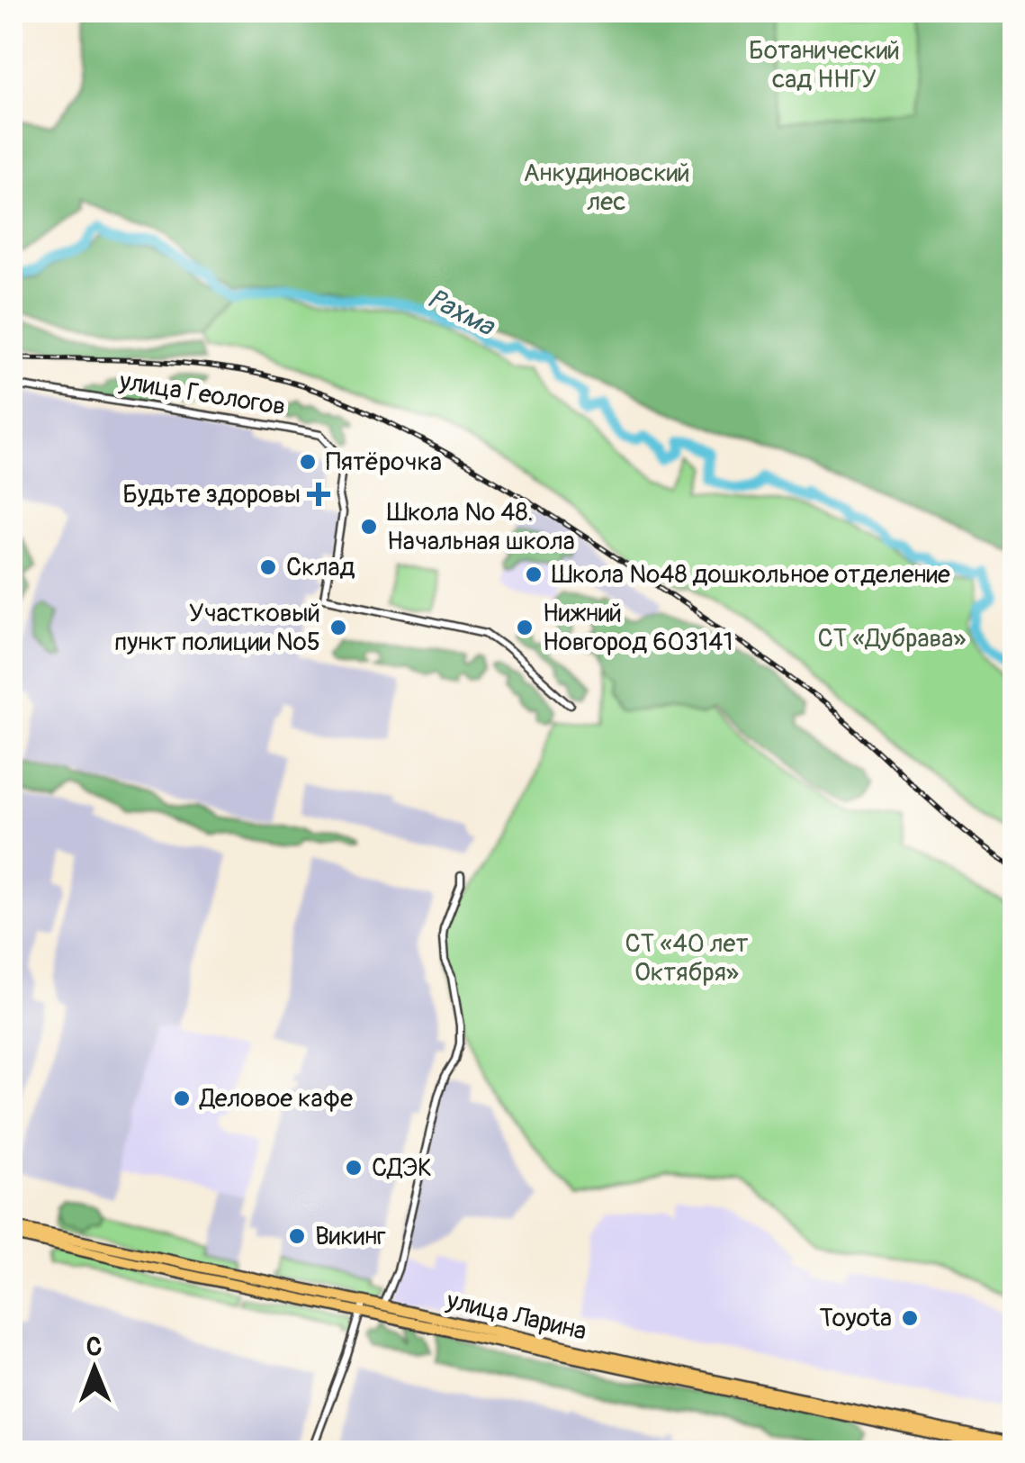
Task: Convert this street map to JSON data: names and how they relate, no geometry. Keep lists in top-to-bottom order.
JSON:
{
  "streets": {
    "main road": ["улица Ларина"],
    "street": ["улица Геологов"]
  },
  "water": ["Рахма"],
  "parks": [
    "Ботанический сад ННГУ",
    "Анкудиновский лес",
    "СТ «Дубрава»",
    "СТ «40 лет Октября»"
  ],
  "places": {
    "other": [
      "Пятёрочка",
      "Школа № 48. Начальная школа",
      "Склад",
      "Школа №48 дошкольное отделение",
      "Участковый пункт полиции №5",
      "Нижний Новгород 603141",
      "Деловое кафе",
      "СДЭК",
      "Викинг",
      "Toyota"
    ],
    "health": ["Будьте здоровы"]
  },
  "north": "top"
}
